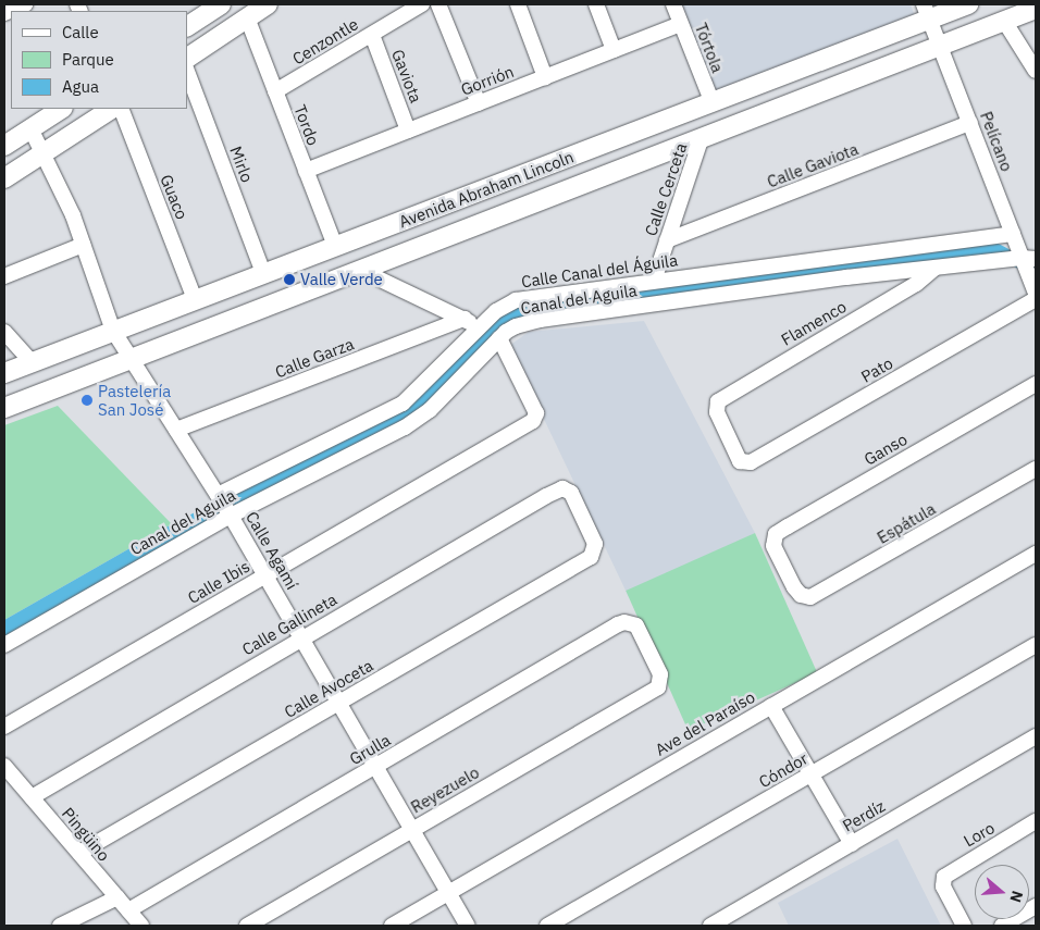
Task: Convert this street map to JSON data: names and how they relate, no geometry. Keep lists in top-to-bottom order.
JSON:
{
  "streets": {
    "main road": ["Avenida Abraham Lincoln"],
    "street": [
      "Cenzontle",
      "Tórtola",
      "Gaviota",
      "Gorrión",
      "Tordo",
      "Pelícano",
      "Mirlo",
      "Calle Gaviota",
      "Calle Cerceta",
      "Guaco",
      "Calle Canal del Águila",
      "Canal del Aguila",
      "Flamenco",
      "Calle Garza",
      "Pato",
      "Ganso",
      "Espátula",
      "Calle Agamí",
      "Calle Ibis",
      "Calle Gallineta",
      "Calle Avoceta",
      "Ave del Paraíso",
      "Grulla",
      "Cóndor",
      "Reyezuelo",
      "Perdíz",
      "Pingüino",
      "Loro"
    ]
  },
  "crossings": [
    ["Cenzontle", "Gaviota"],
    ["Cenzontle", "Tordo"],
    ["Tórtola", "Gorrión"],
    ["Tórtola", "Avenida Abraham Lincoln"],
    ["Gaviota", "Gorrión"],
    ["Gorrión", "Tordo"],
    ["Tordo", "Avenida Abraham Lincoln"],
    ["Pelícano", "Calle Gaviota"],
    ["Pelícano", "Avenida Abraham Lincoln"],
    ["Pelícano", "Calle Canal del Águila"],
    ["Pelícano", "Canal del Aguila"],
    ["Mirlo", "Avenida Abraham Lincoln"],
    ["Calle Gaviota", "Calle Cerceta"],
    ["Avenida Abraham Lincoln", "Guaco"],
    ["Avenida Abraham Lincoln", "Calle Agamí"],
    ["Calle Cerceta", "Calle Canal del Águila"],
    ["Calle Canal del Águila", "Canal del Aguila"],
    ["Calle Canal del Águila", "Calle Agamí"],
    ["Canal del Aguila", "Flamenco"],
    ["Canal del Aguila", "Calle Agamí"],
    ["Canal del Aguila", "Calle Ibis"],
    ["Flamenco", "Pato"],
    ["Calle Garza", "Calle Agamí"],
    ["Ganso", "Espátula"],
    ["Calle Agamí", "Calle Ibis"],
    ["Calle Agamí", "Calle Gallineta"],
    ["Calle Agamí", "Calle Avoceta"],
    ["Calle Agamí", "Ave del Paraíso"],
    ["Calle Agamí", "Grulla"],
    ["Calle Agamí", "Reyezuelo"],
    ["Calle Gallineta", "Calle Avoceta"],
    ["Calle Gallineta", "Pingüino"],
    ["Calle Avoceta", "Pingüino"],
    ["Grulla", "Reyezuelo"],
    ["Grulla", "Pingüino"]
  ],
  "places": ["Valle Verde", "Pastelería San José"],
  "legend": ["Calle", "Parque", "Agua"],
  "north": "right"
}
